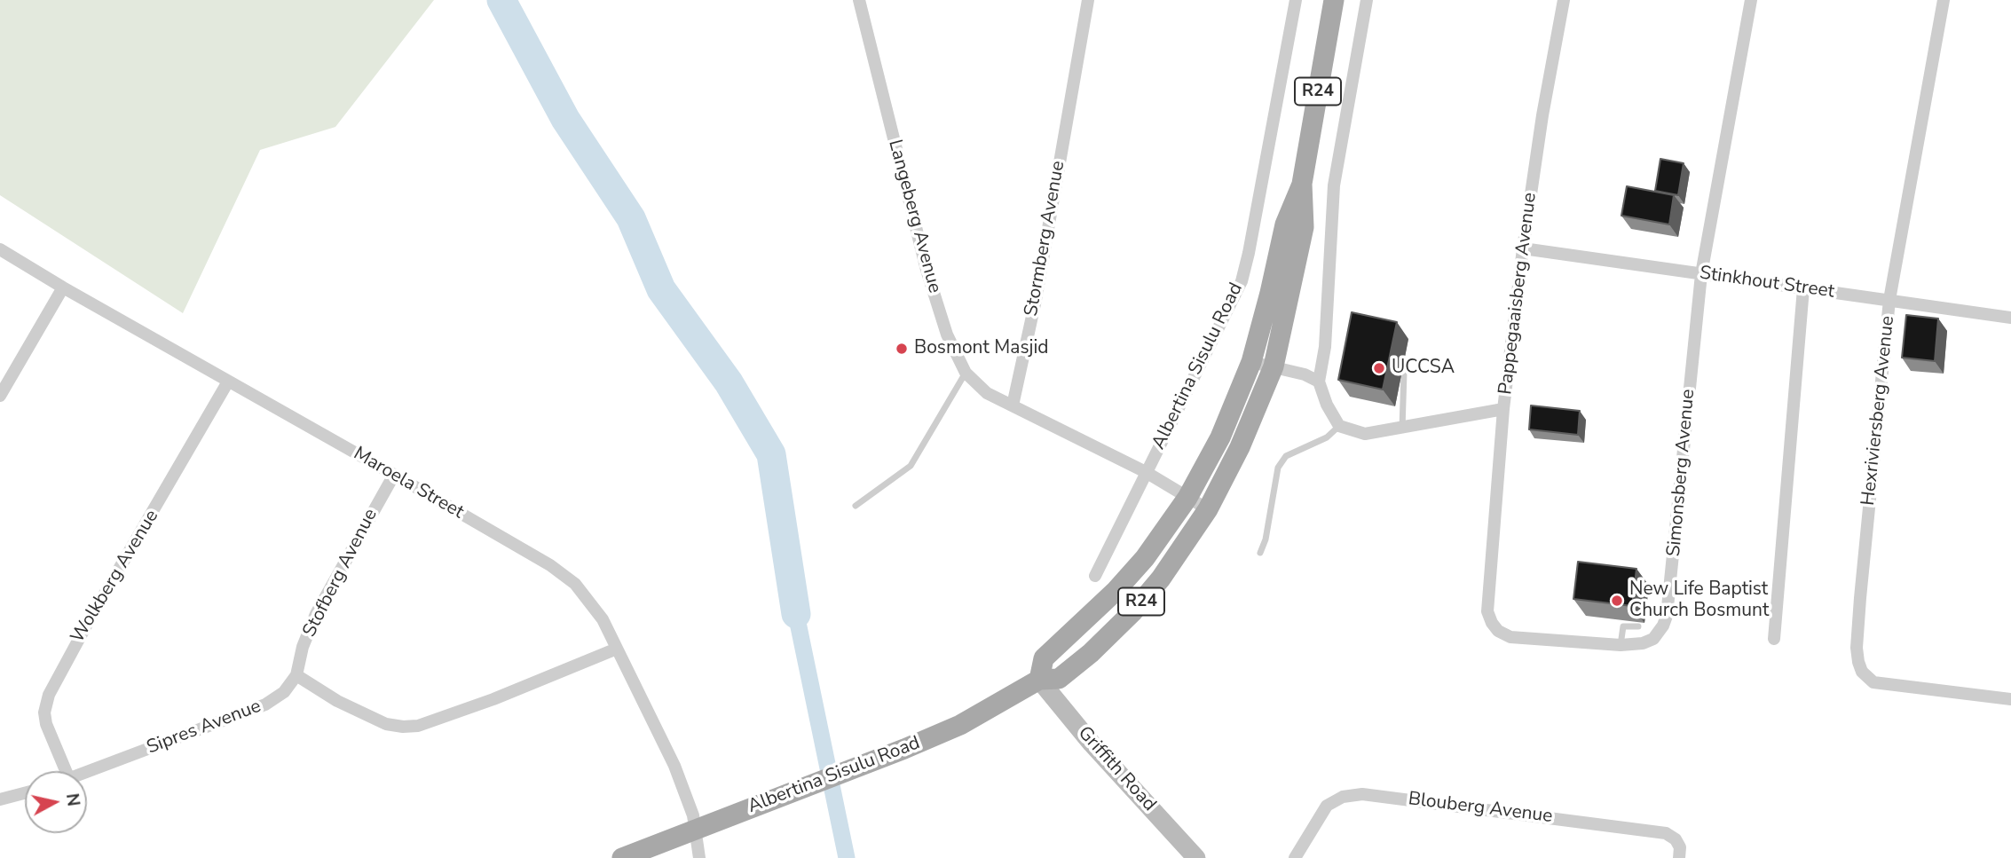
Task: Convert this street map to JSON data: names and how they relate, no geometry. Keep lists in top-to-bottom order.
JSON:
{
  "streets": {
    "main road": ["R24", "Albertina Sisulu Road"],
    "street": [
      "Langeberg Avenue",
      "Stormberg Avenue",
      "Stinkhout Street",
      "Pappegaaisberg Avenue",
      "Hexriviersberg Avenue",
      "Simonsberg Avenue",
      "Maroela Street",
      "Stofberg Avenue",
      "Wolkberg Avenue",
      "Sipres Avenue",
      "Griffith Road",
      "Blouberg Avenue"
    ]
  },
  "crossings": [
    ["Langeberg Avenue", "Stormberg Avenue"],
    ["Stinkhout Street", "Pappegaaisberg Avenue"],
    ["Stinkhout Street", "Hexriviersberg Avenue"],
    ["Stinkhout Street", "Simonsberg Avenue"],
    ["Pappegaaisberg Avenue", "Simonsberg Avenue"],
    ["Albertina Sisulu Road", "Maroela Street"],
    ["Albertina Sisulu Road", "Griffith Road"],
    ["Maroela Street", "Stofberg Avenue"],
    ["Maroela Street", "Wolkberg Avenue"],
    ["Stofberg Avenue", "Sipres Avenue"]
  ],
  "places": ["Bosmont Masjid", "UCCSA", "New Life Baptist Church Bosmunt"],
  "north": "right"
}
